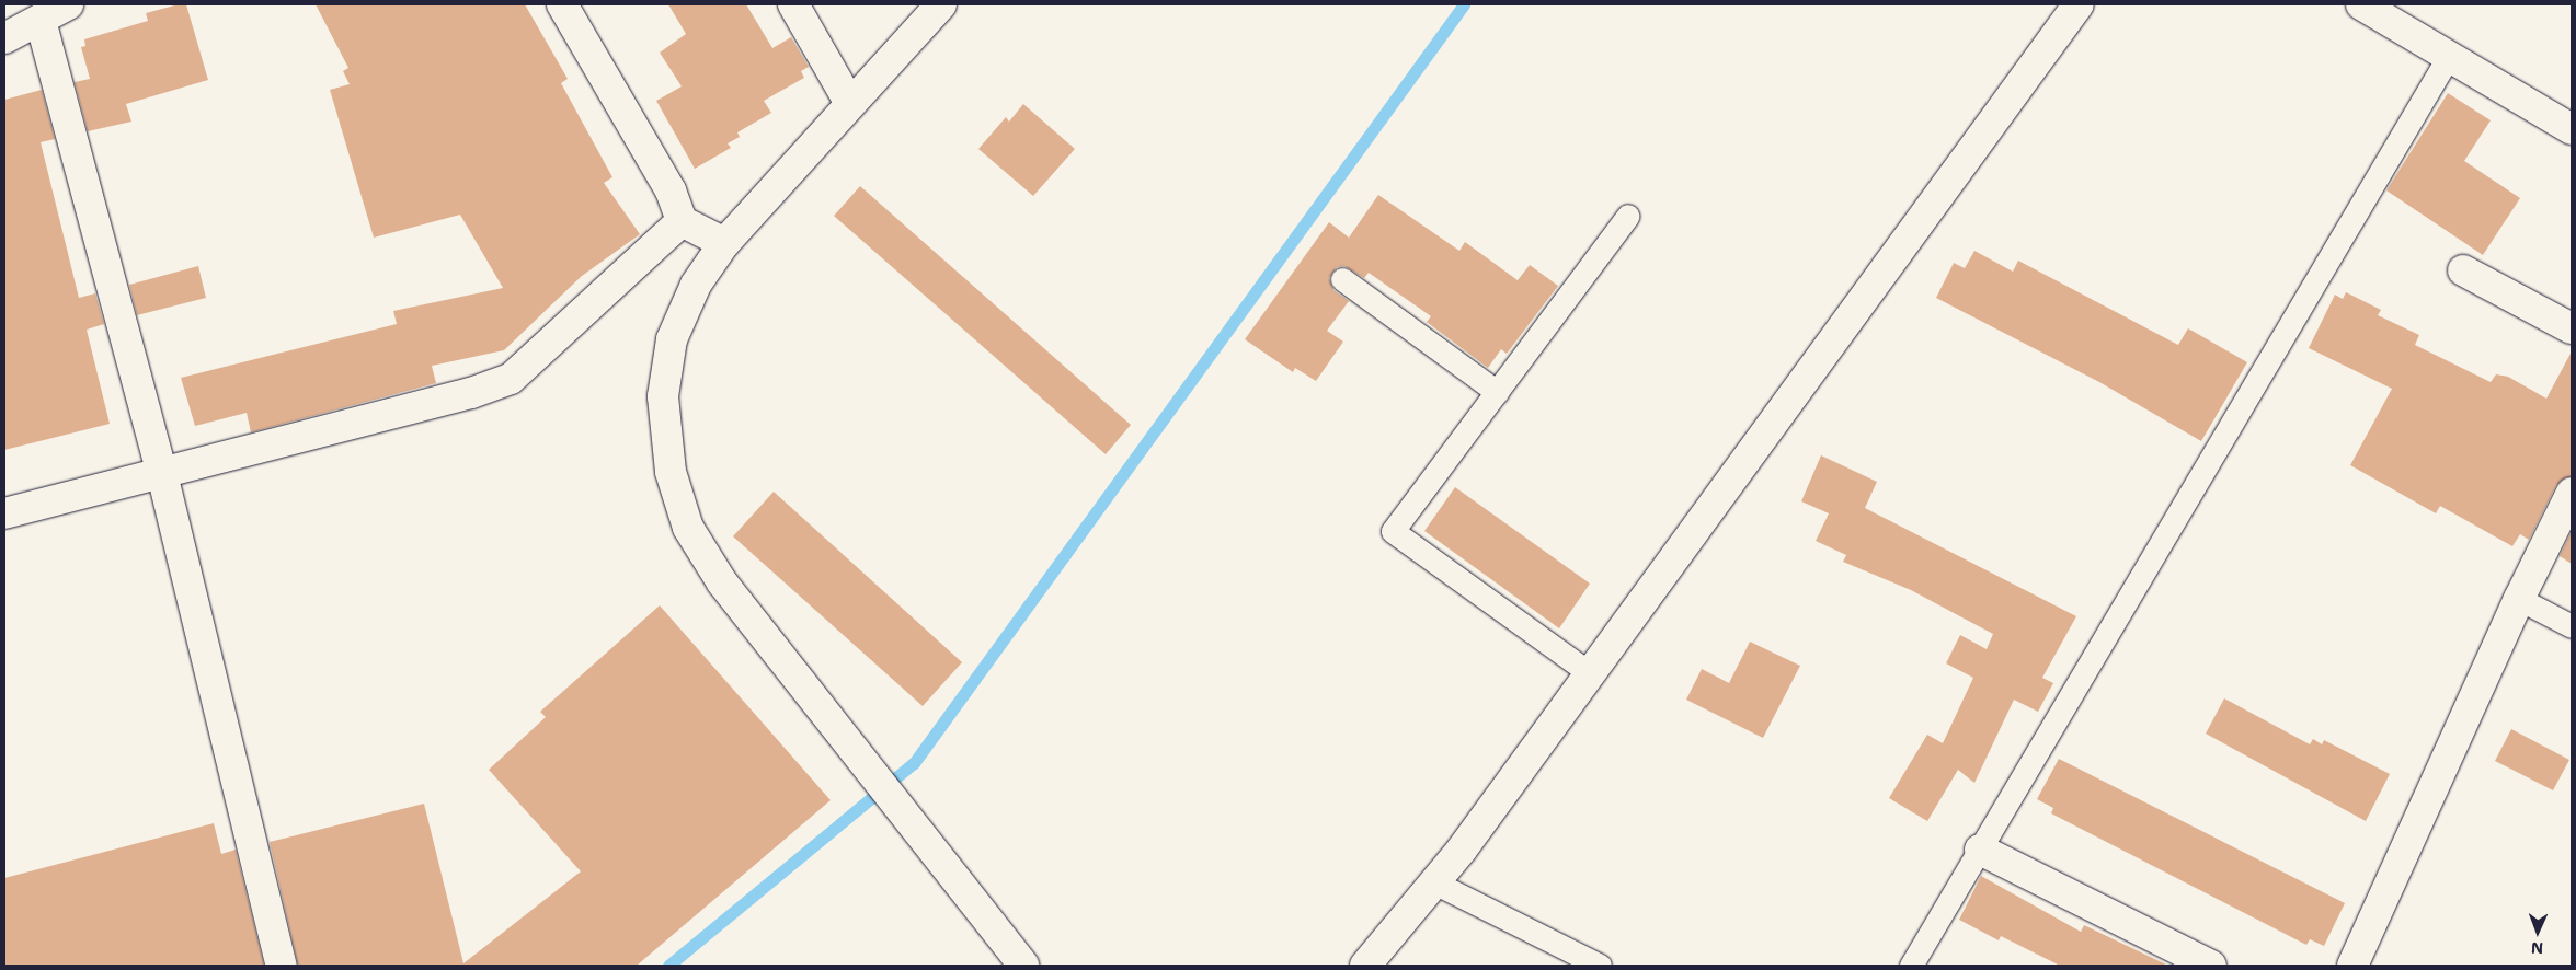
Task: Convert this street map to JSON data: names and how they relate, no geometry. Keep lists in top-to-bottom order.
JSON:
{
  "north": "bottom"
}
